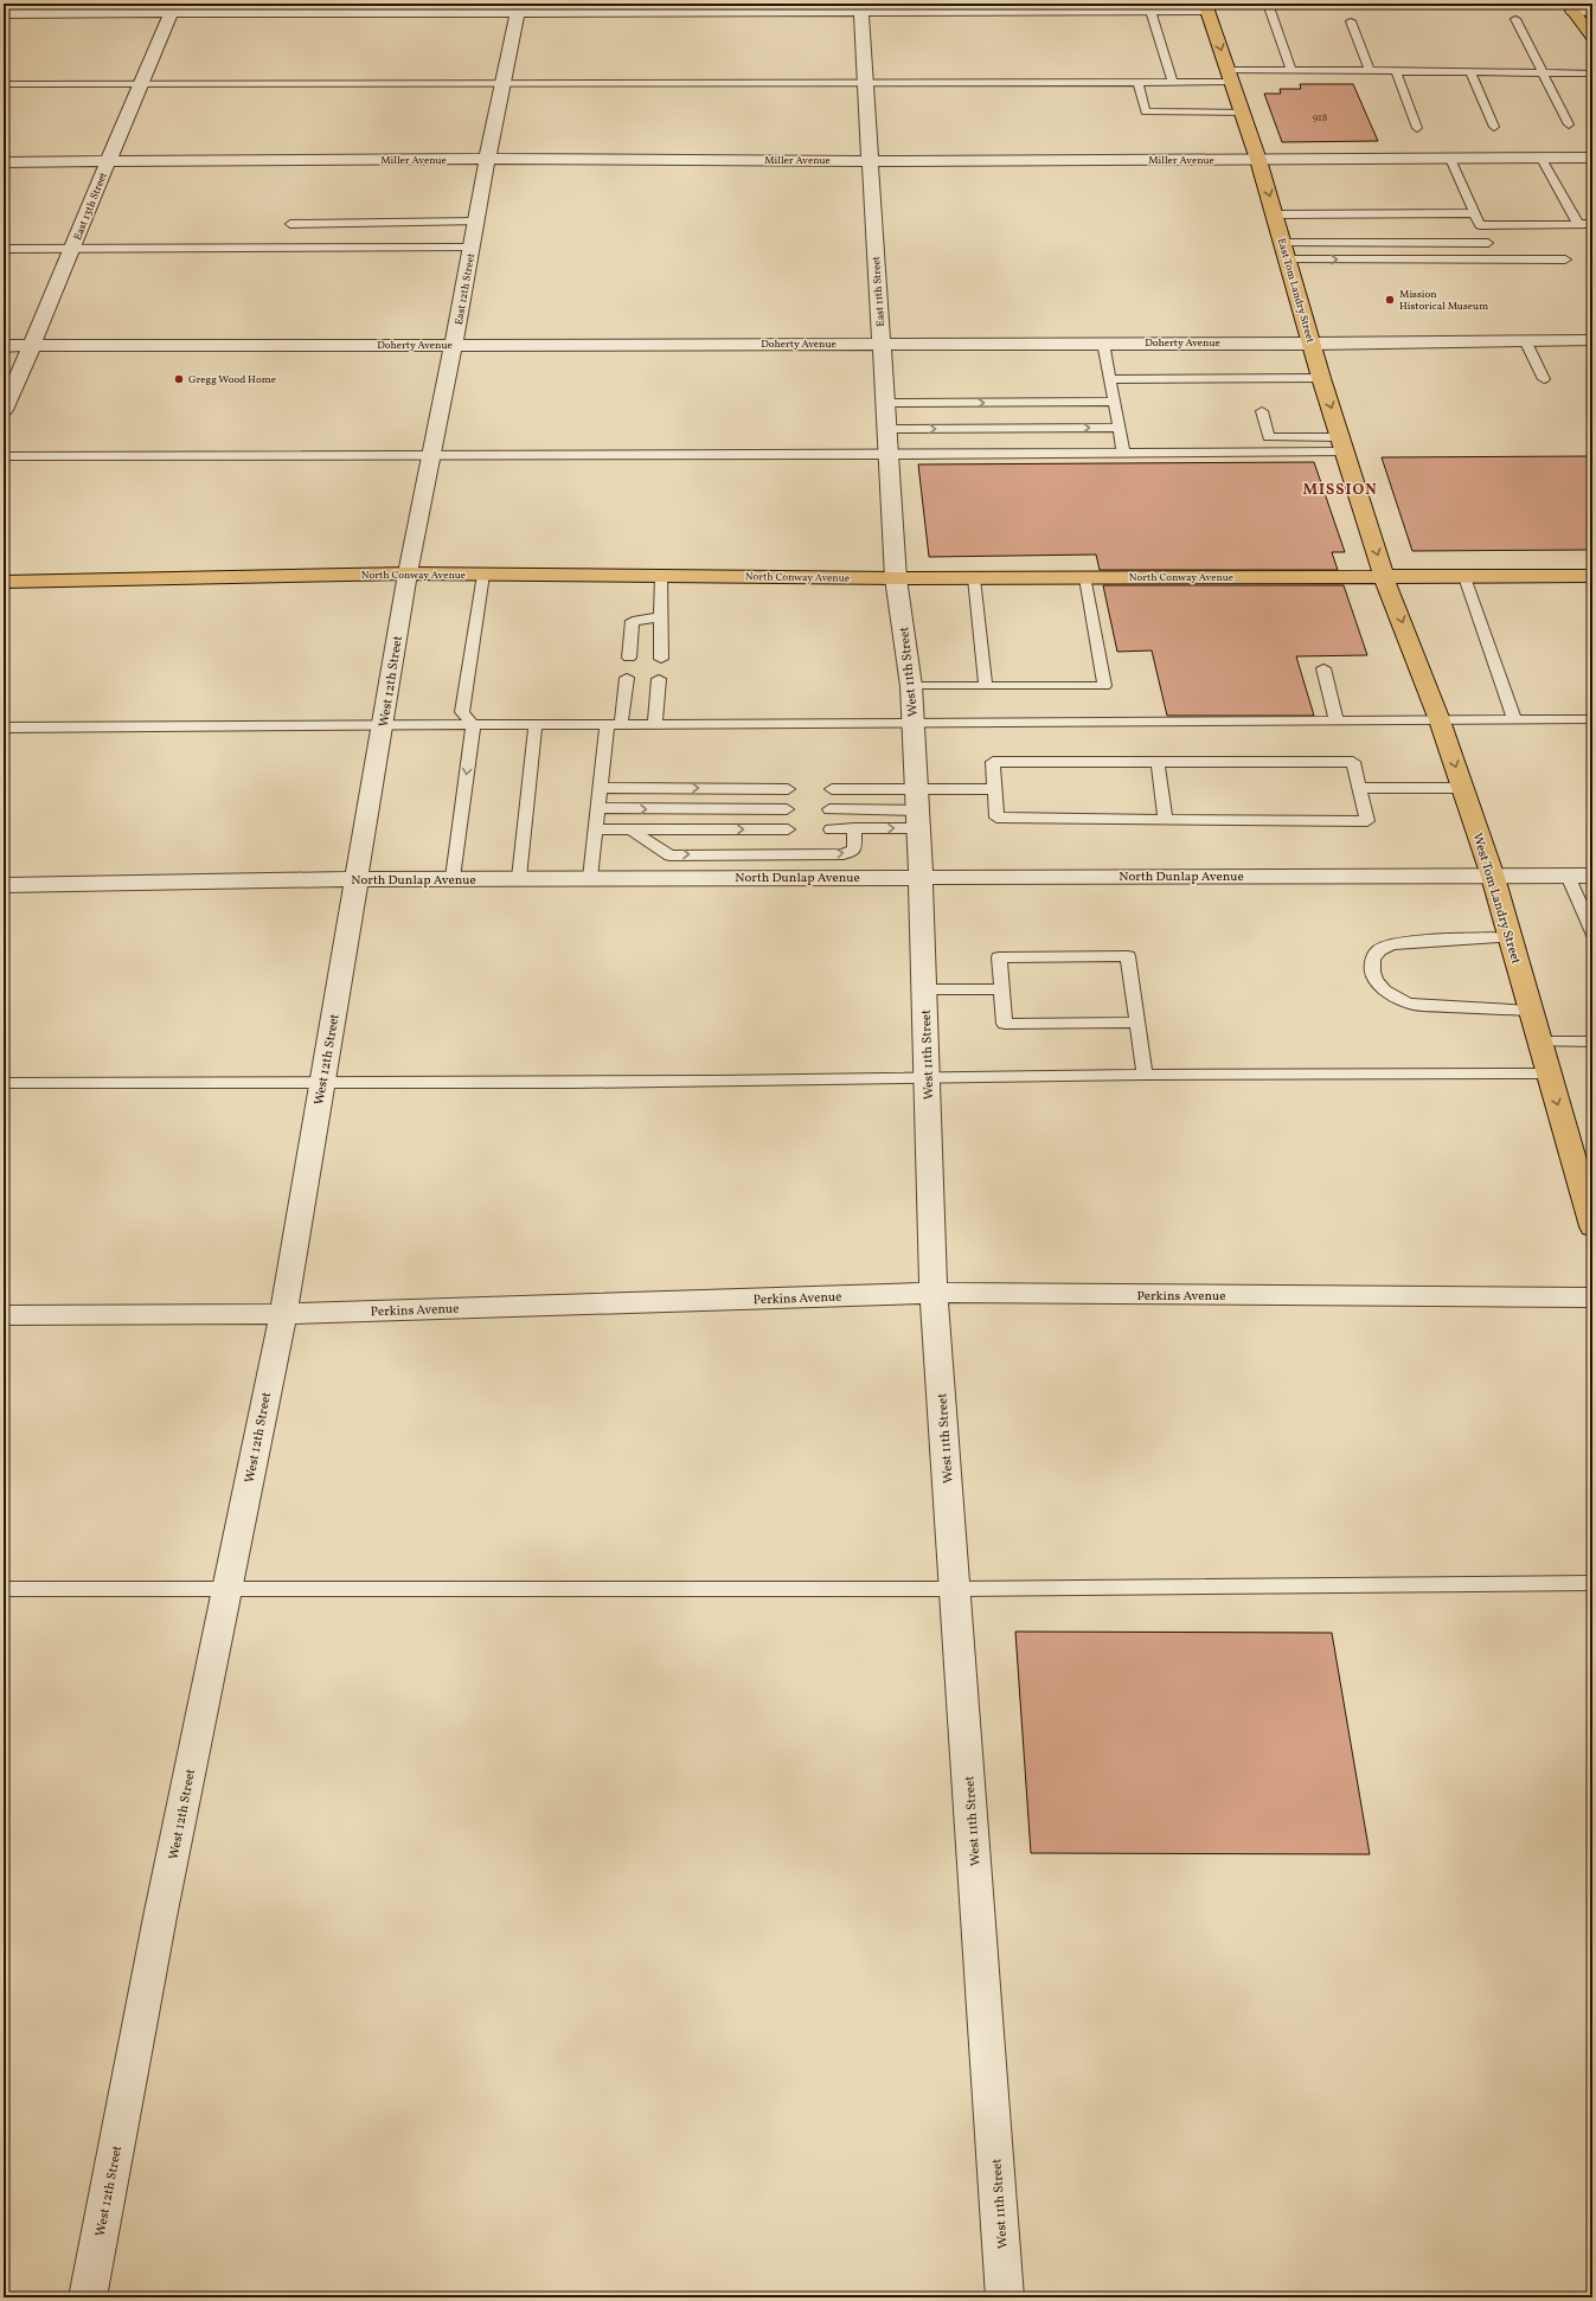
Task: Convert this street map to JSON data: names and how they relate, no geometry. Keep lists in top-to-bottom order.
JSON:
{
  "streets": {
    "main road": ["East Tom Landry Street", "North Conway Avenue", "West Tom Landry Street"],
    "street": [
      "Miller Avenue",
      "East 13th Street",
      "East 12th Street",
      "East 11th Street",
      "Doherty Avenue",
      "West 11th Street",
      "West 12th Street",
      "North Dunlap Avenue",
      "Perkins Avenue"
    ]
  },
  "crossings": [
    ["Miller Avenue", "East 13th Street"],
    ["Miller Avenue", "East 12th Street"],
    ["Miller Avenue", "East Tom Landry Street"],
    ["Miller Avenue", "East 11th Street"],
    ["East 13th Street", "Doherty Avenue"],
    ["East 12th Street", "Doherty Avenue"],
    ["East 12th Street", "North Conway Avenue"],
    ["East 12th Street", "West 12th Street"],
    ["East Tom Landry Street", "Doherty Avenue"],
    ["East Tom Landry Street", "North Conway Avenue"],
    ["East Tom Landry Street", "West Tom Landry Street"],
    ["East 11th Street", "Doherty Avenue"],
    ["East 11th Street", "North Conway Avenue"],
    ["East 11th Street", "West 11th Street"],
    ["North Conway Avenue", "West 11th Street"],
    ["North Conway Avenue", "West 12th Street"],
    ["North Conway Avenue", "West Tom Landry Street"],
    ["West 11th Street", "North Dunlap Avenue"],
    ["West 11th Street", "Perkins Avenue"],
    ["West 12th Street", "North Dunlap Avenue"],
    ["West 12th Street", "Perkins Avenue"],
    ["North Dunlap Avenue", "West Tom Landry Street"]
  ],
  "one_way": ["East Tom Landry Street", "West Tom Landry Street"],
  "districts": ["MISSION"],
  "places": ["Mission Historical Museum", "Gregg Wood Home"],
  "house_numbers": ["918"]
}
